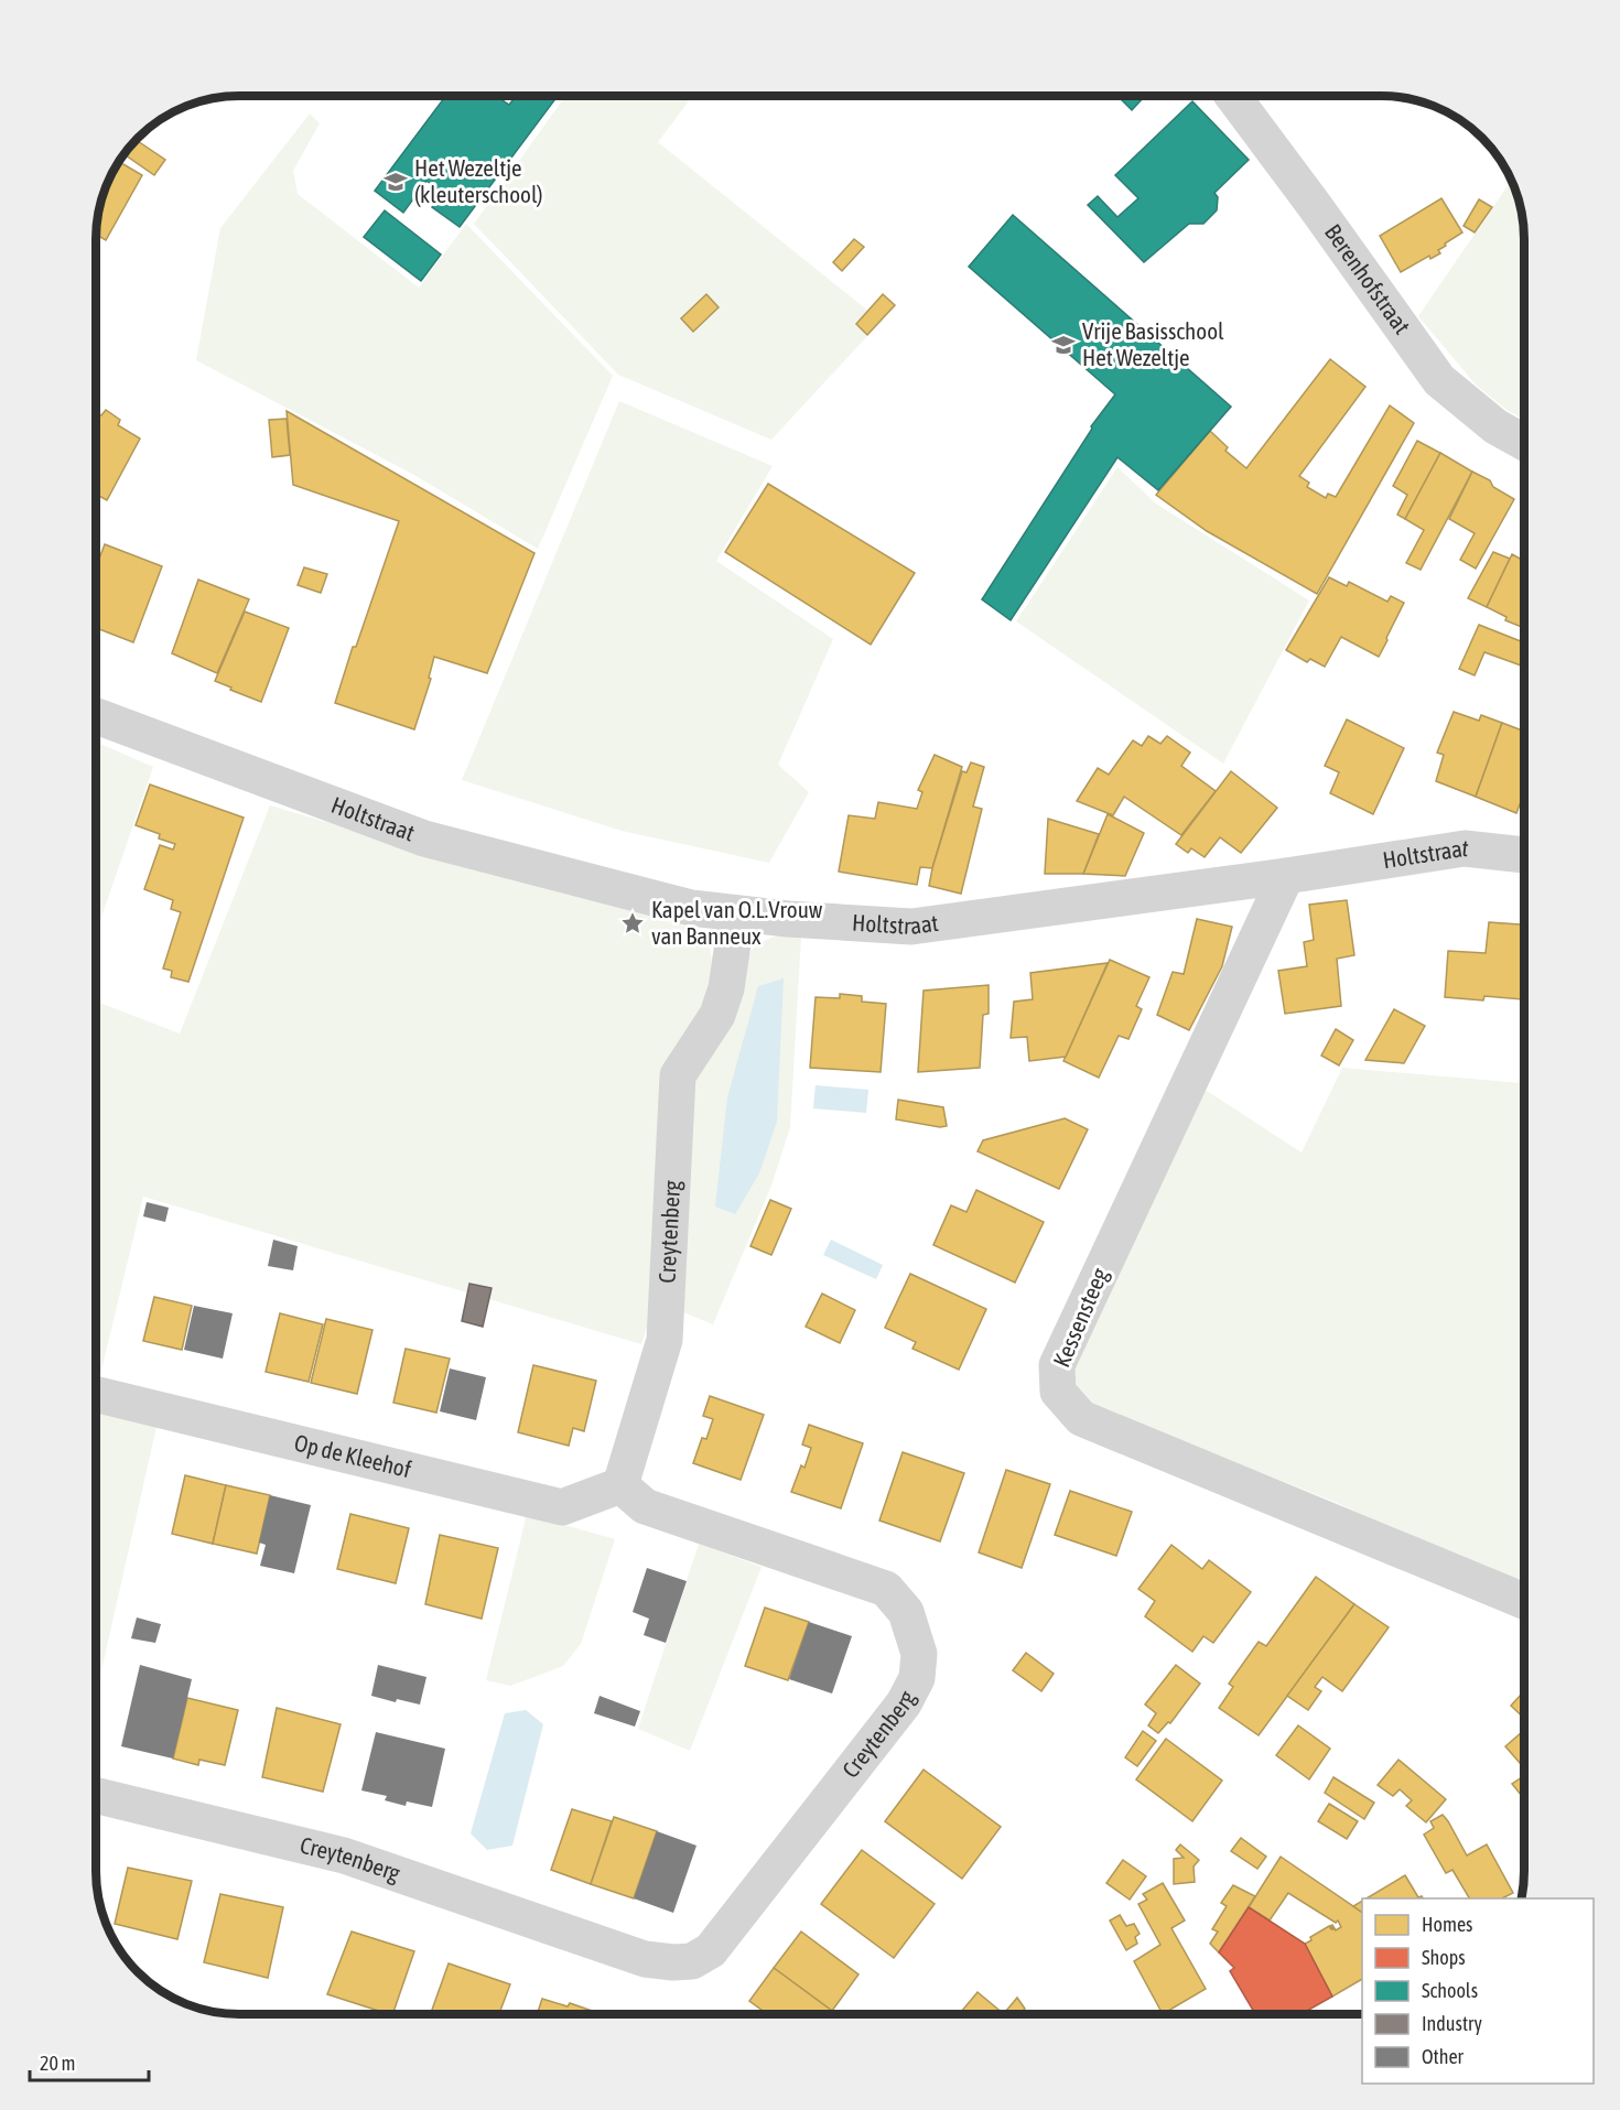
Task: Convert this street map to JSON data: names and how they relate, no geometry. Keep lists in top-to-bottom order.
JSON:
{
  "streets": {
    "street": [
      "Berenhofstraat",
      "Holtstraat",
      "Creytenberg",
      "Kessensteeg",
      "Op de Kleehof"
    ]
  },
  "crossings": [
    ["Holtstraat", "Creytenberg"],
    ["Holtstraat", "Kessensteeg"],
    ["Creytenberg", "Op de Kleehof"]
  ],
  "places": {
    "school or university": ["Het Wezeltje (kleuterschool)", "Vrije Basisschool Het Wezeltje"],
    "place": ["Kapel van O.L.Vrouw van Banneux"]
  },
  "legend": [
    "Homes",
    "Shops",
    "Schools",
    "Industry",
    "Other"
  ],
  "scale_bar": "20 m"
}
